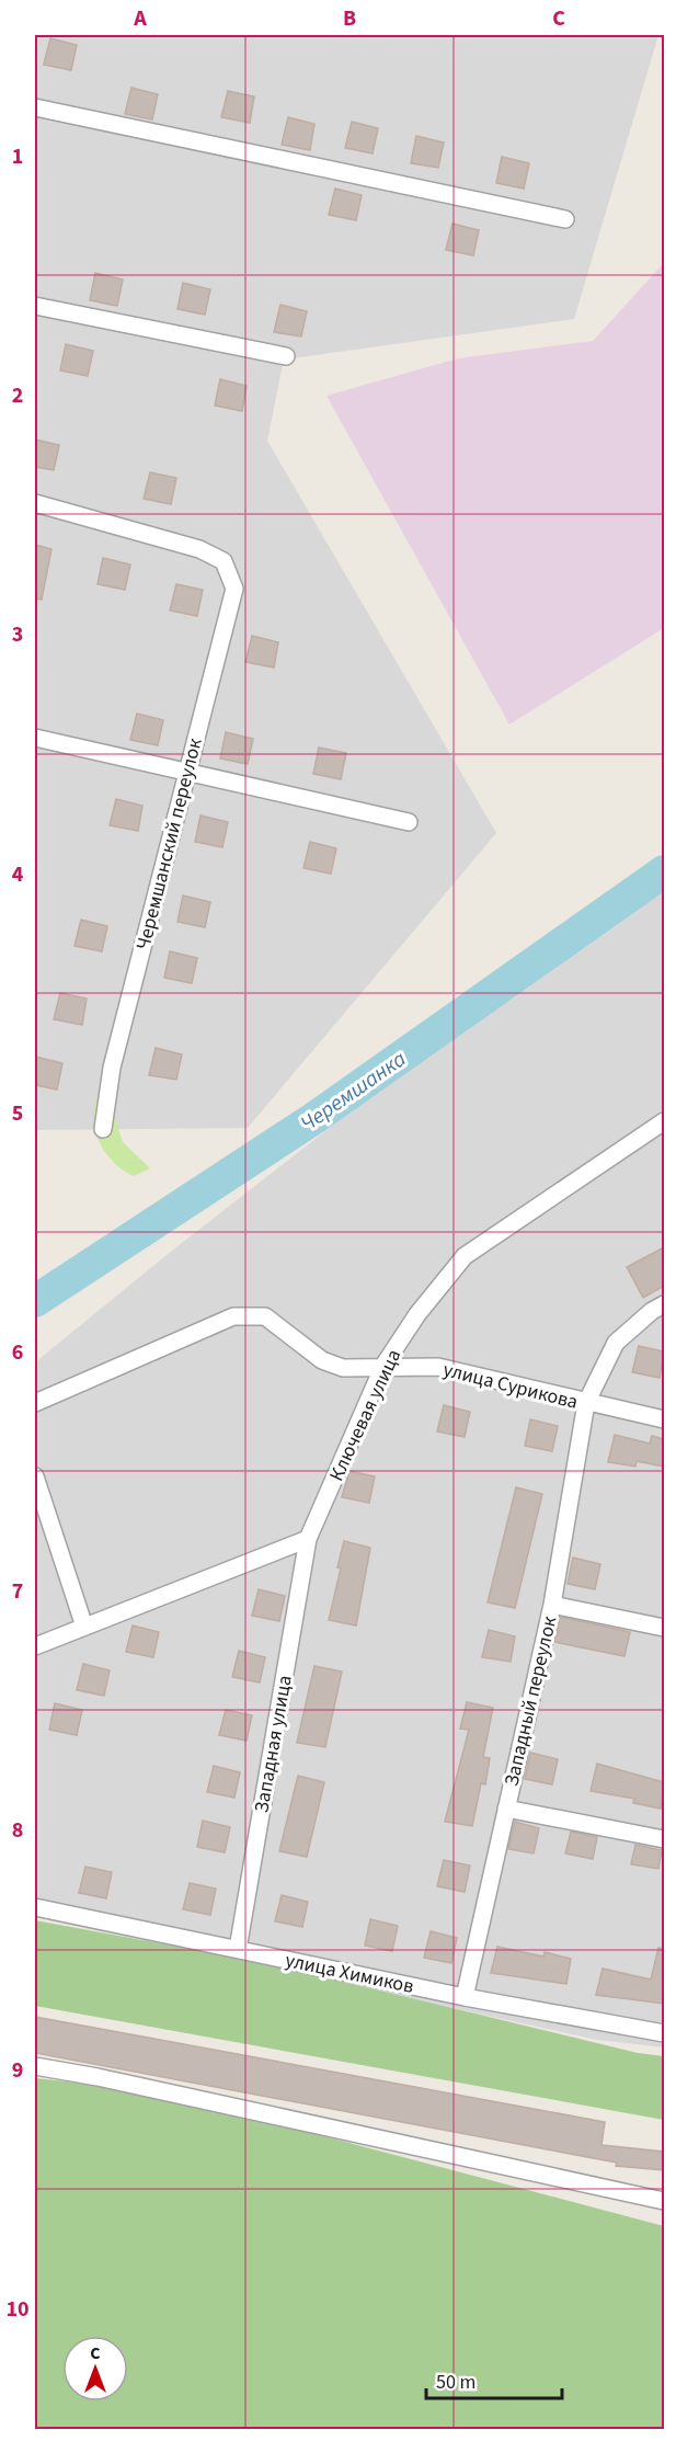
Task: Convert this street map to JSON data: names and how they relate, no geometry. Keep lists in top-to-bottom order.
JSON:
{
  "streets": {
    "street": [
      "Черемшанский переулок",
      "улица Сурикова",
      "Ключевая улица",
      "Западный переулок",
      "Западная улица",
      "улица Химиков"
    ]
  },
  "crossings": [
    ["улица Сурикова", "Ключевая улица"],
    ["улица Сурикова", "Западный переулок"],
    ["Ключевая улица", "Западная улица"],
    ["Западный переулок", "улица Химиков"],
    ["Западная улица", "улица Химиков"]
  ],
  "water": ["Черемшанка"],
  "scale_bar": "50 m",
  "north": "top",
  "grid": {
    "columns": ["A", "B", "C"],
    "rows": [
      "1",
      "2",
      "3",
      "4",
      "5",
      "6",
      "7",
      "8",
      "9",
      "10"
    ]
  }
}
